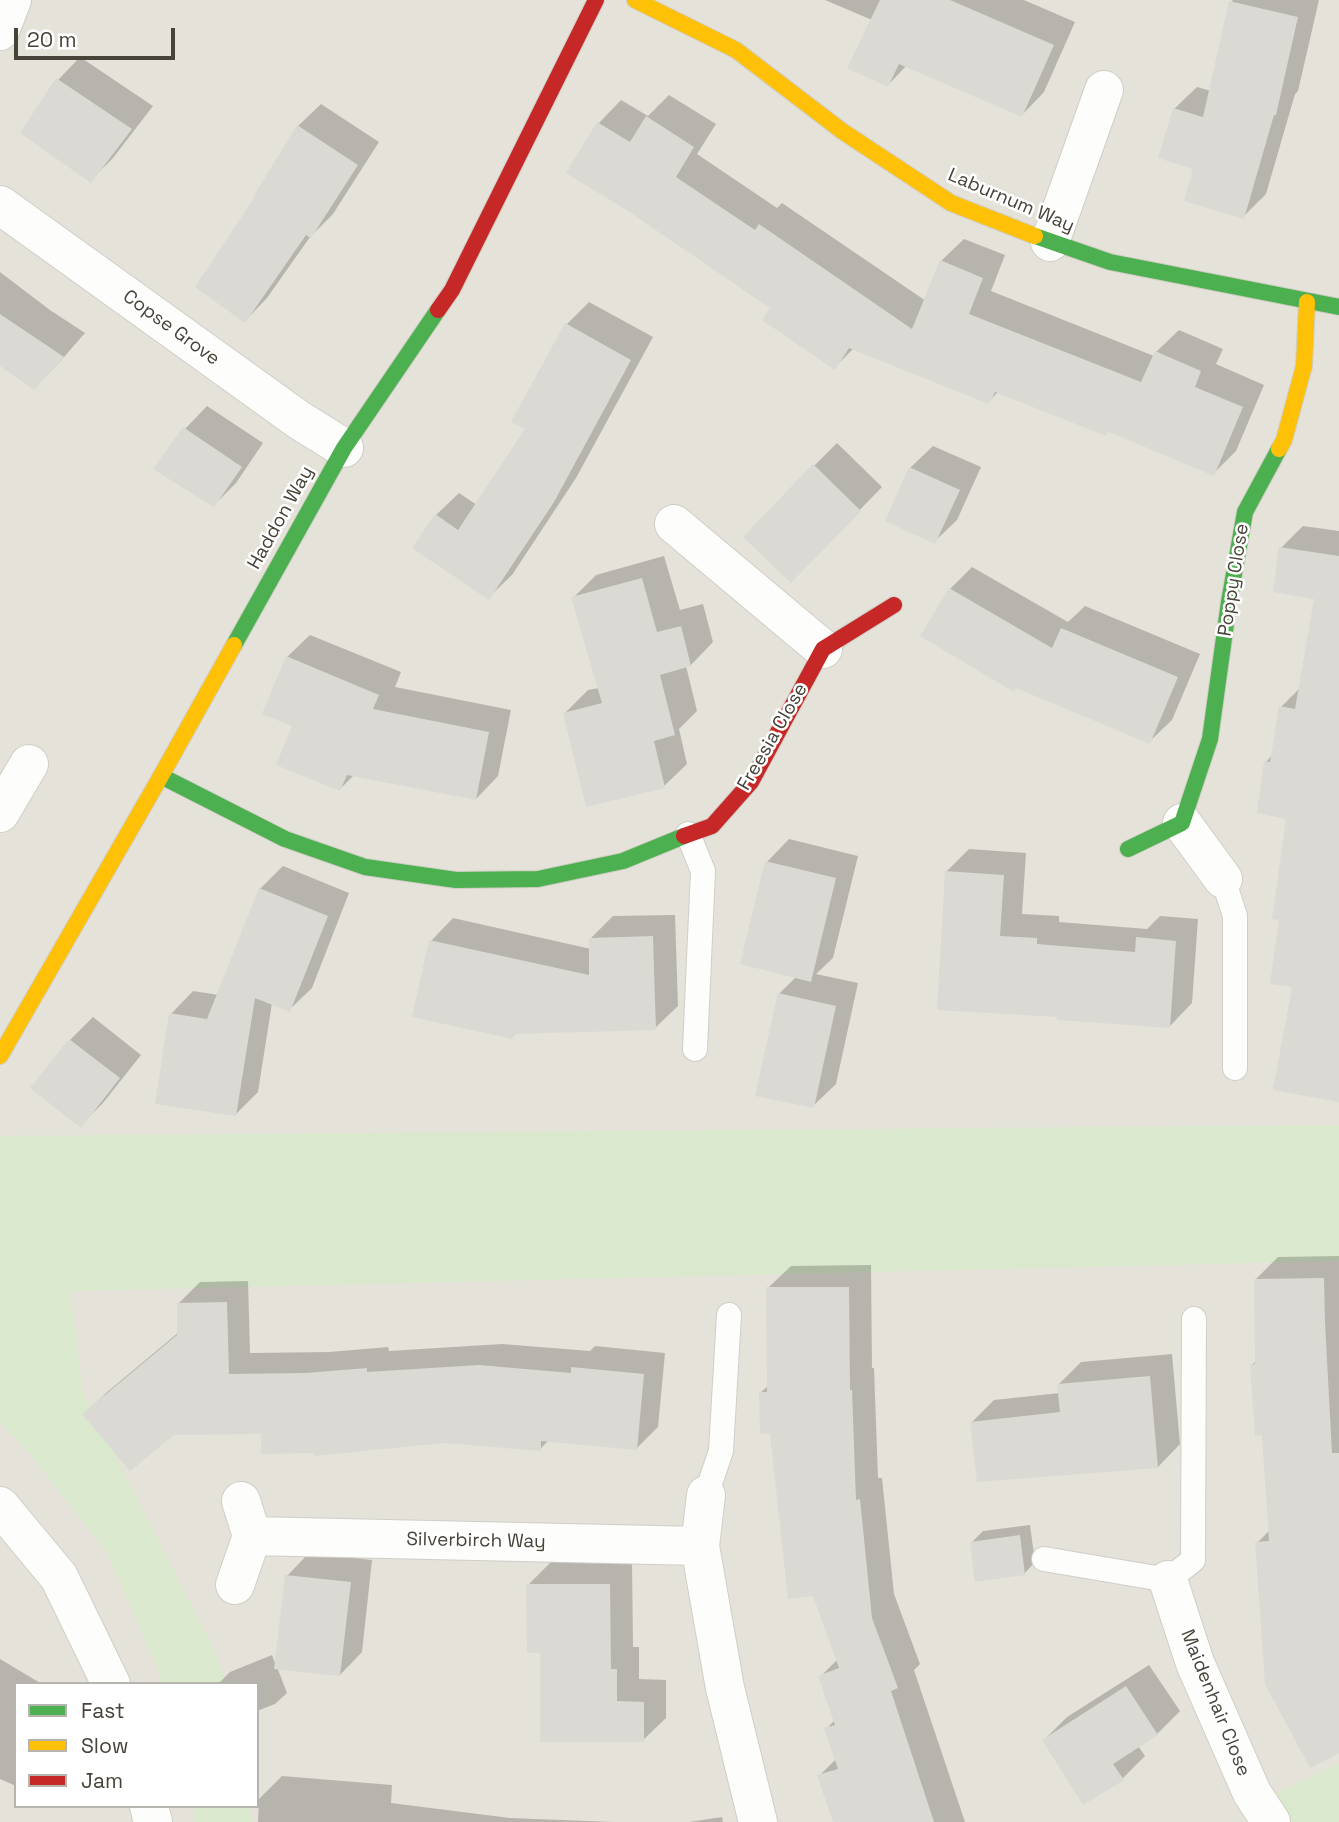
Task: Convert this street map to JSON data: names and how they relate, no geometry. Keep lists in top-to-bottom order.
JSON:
{
  "streets": {
    "street": [
      "Laburnum Way",
      "Copse Grove",
      "Haddon Way",
      "Poppy Close",
      "Freesia Close",
      "Silverbirch Way",
      "Maidenhair Close"
    ]
  },
  "crossings": [
    ["Laburnum Way", "Poppy Close"],
    ["Copse Grove", "Haddon Way"],
    ["Haddon Way", "Freesia Close"]
  ],
  "legend": ["Fast", "Slow", "Jam"],
  "scale_bar": "20 m"
}
